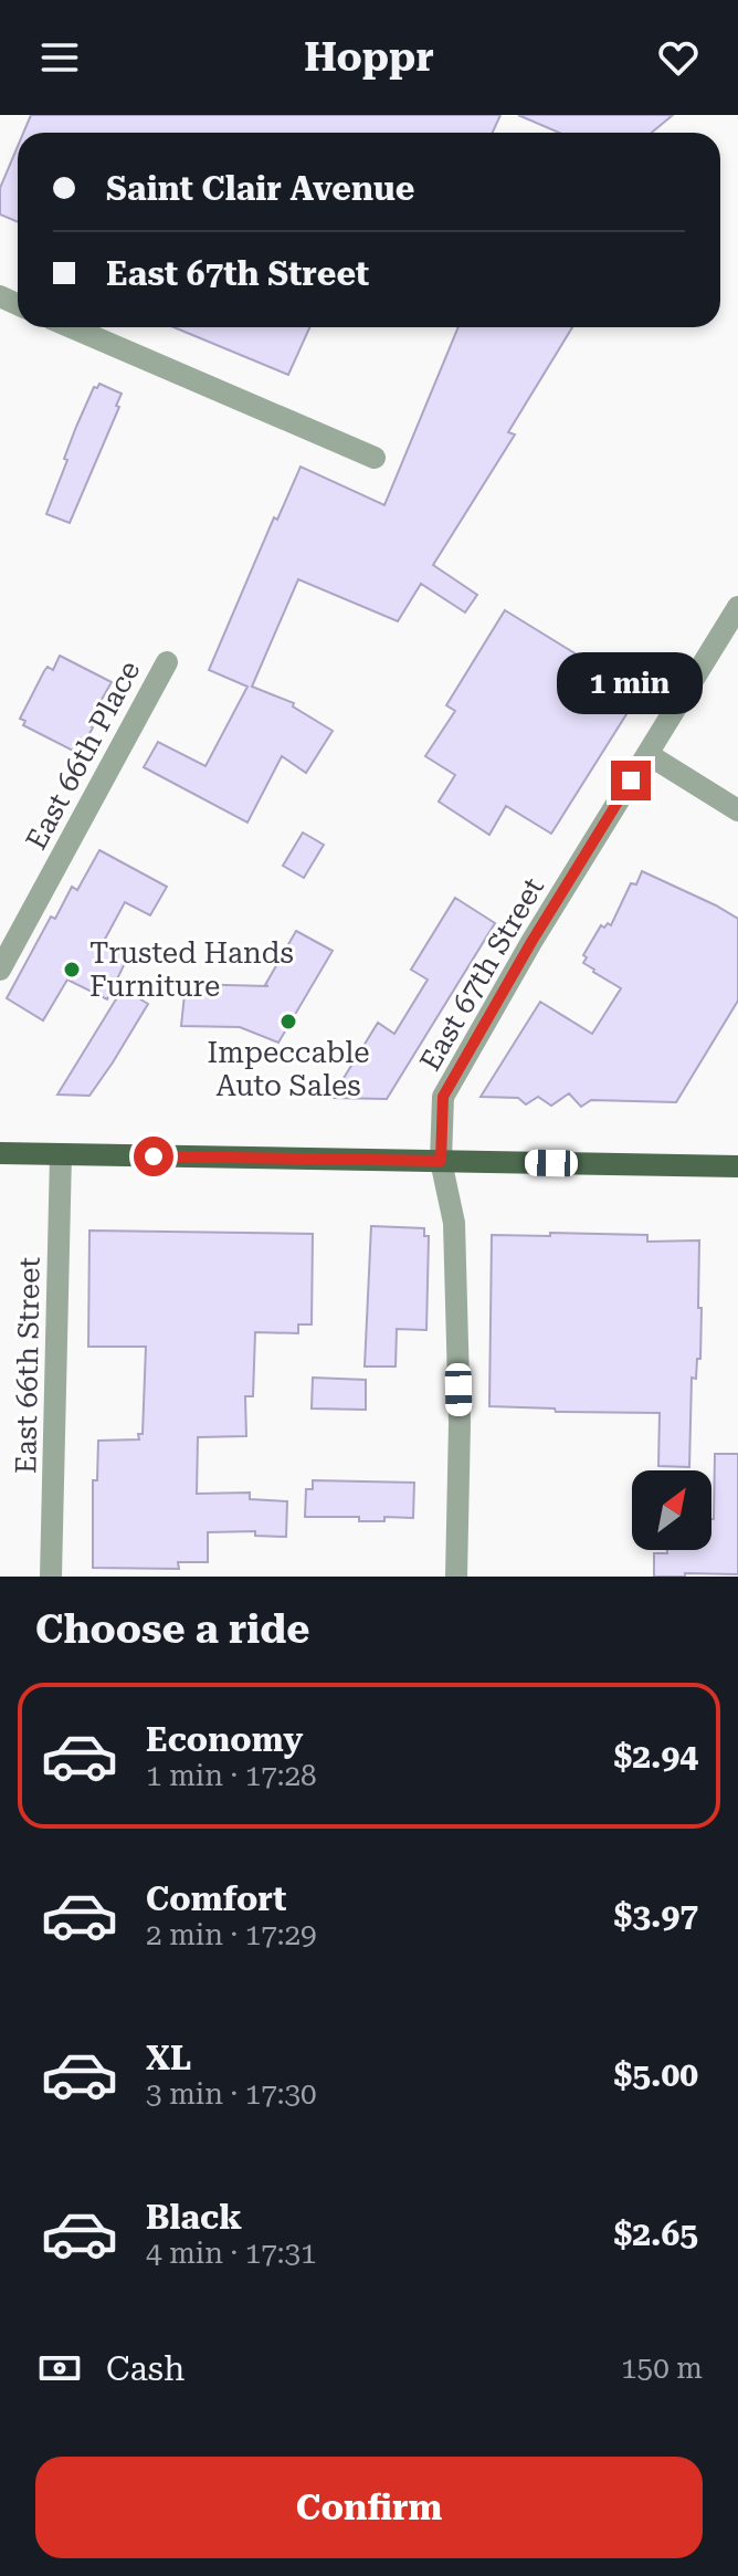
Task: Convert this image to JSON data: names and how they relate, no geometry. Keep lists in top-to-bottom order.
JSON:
{
  "streets": {
    "street": ["East 66th Place", "East 67th Street", "East 66th Street"]
  },
  "places": ["Trusted Hands Furniture", "Impeccable Auto Sales"],
  "north": "top right",
  "page": {
    "header": "Hoppr",
    "banner": ["Saint Clair Avenue", "East 67th Street"],
    "bubble": "1 min",
    "heading": "Choose a ride",
    "list": [
      {
        "name": "Economy",
        "note": "1 min · 17:28",
        "value": "$2.94"
      },
      {
        "name": "Comfort",
        "note": "2 min · 17:29",
        "value": "$3.97"
      },
      {
        "name": "XL",
        "note": "3 min · 17:30",
        "value": "$5.00"
      },
      {
        "name": "Black",
        "note": "4 min · 17:31",
        "value": "$2.65"
      }
    ],
    "pay": ["Cash", "150 m"],
    "buttons": "Confirm"
  }
}
